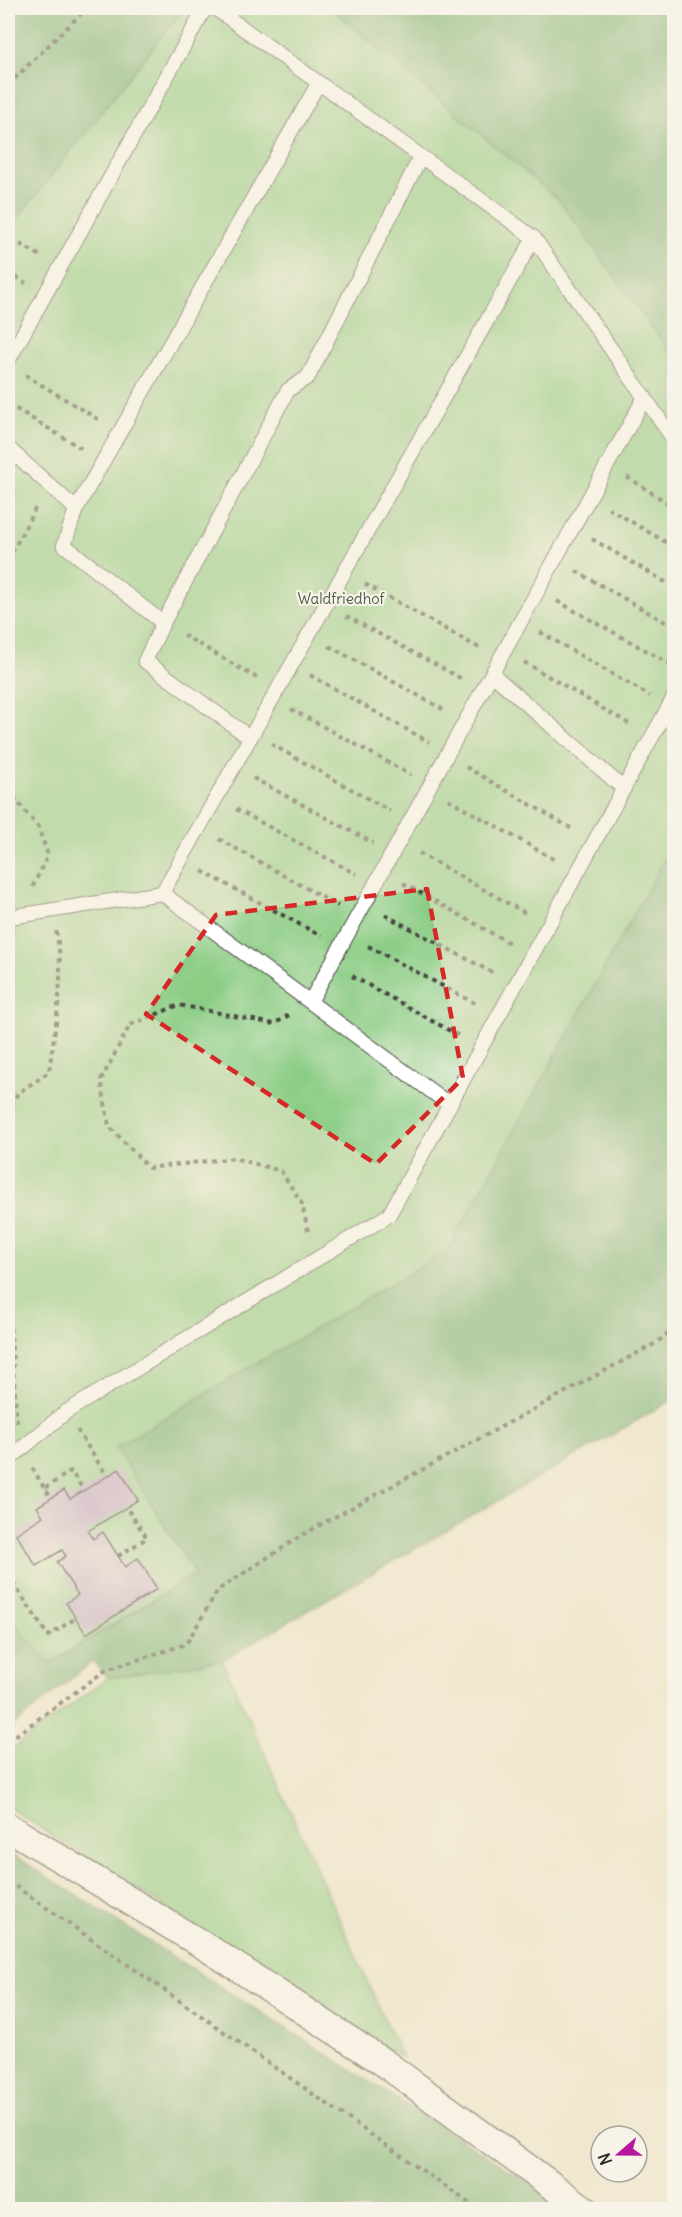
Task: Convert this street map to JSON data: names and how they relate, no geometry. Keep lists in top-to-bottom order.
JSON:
{
  "parks": ["Waldfriedhof"],
  "north": "left"
}
